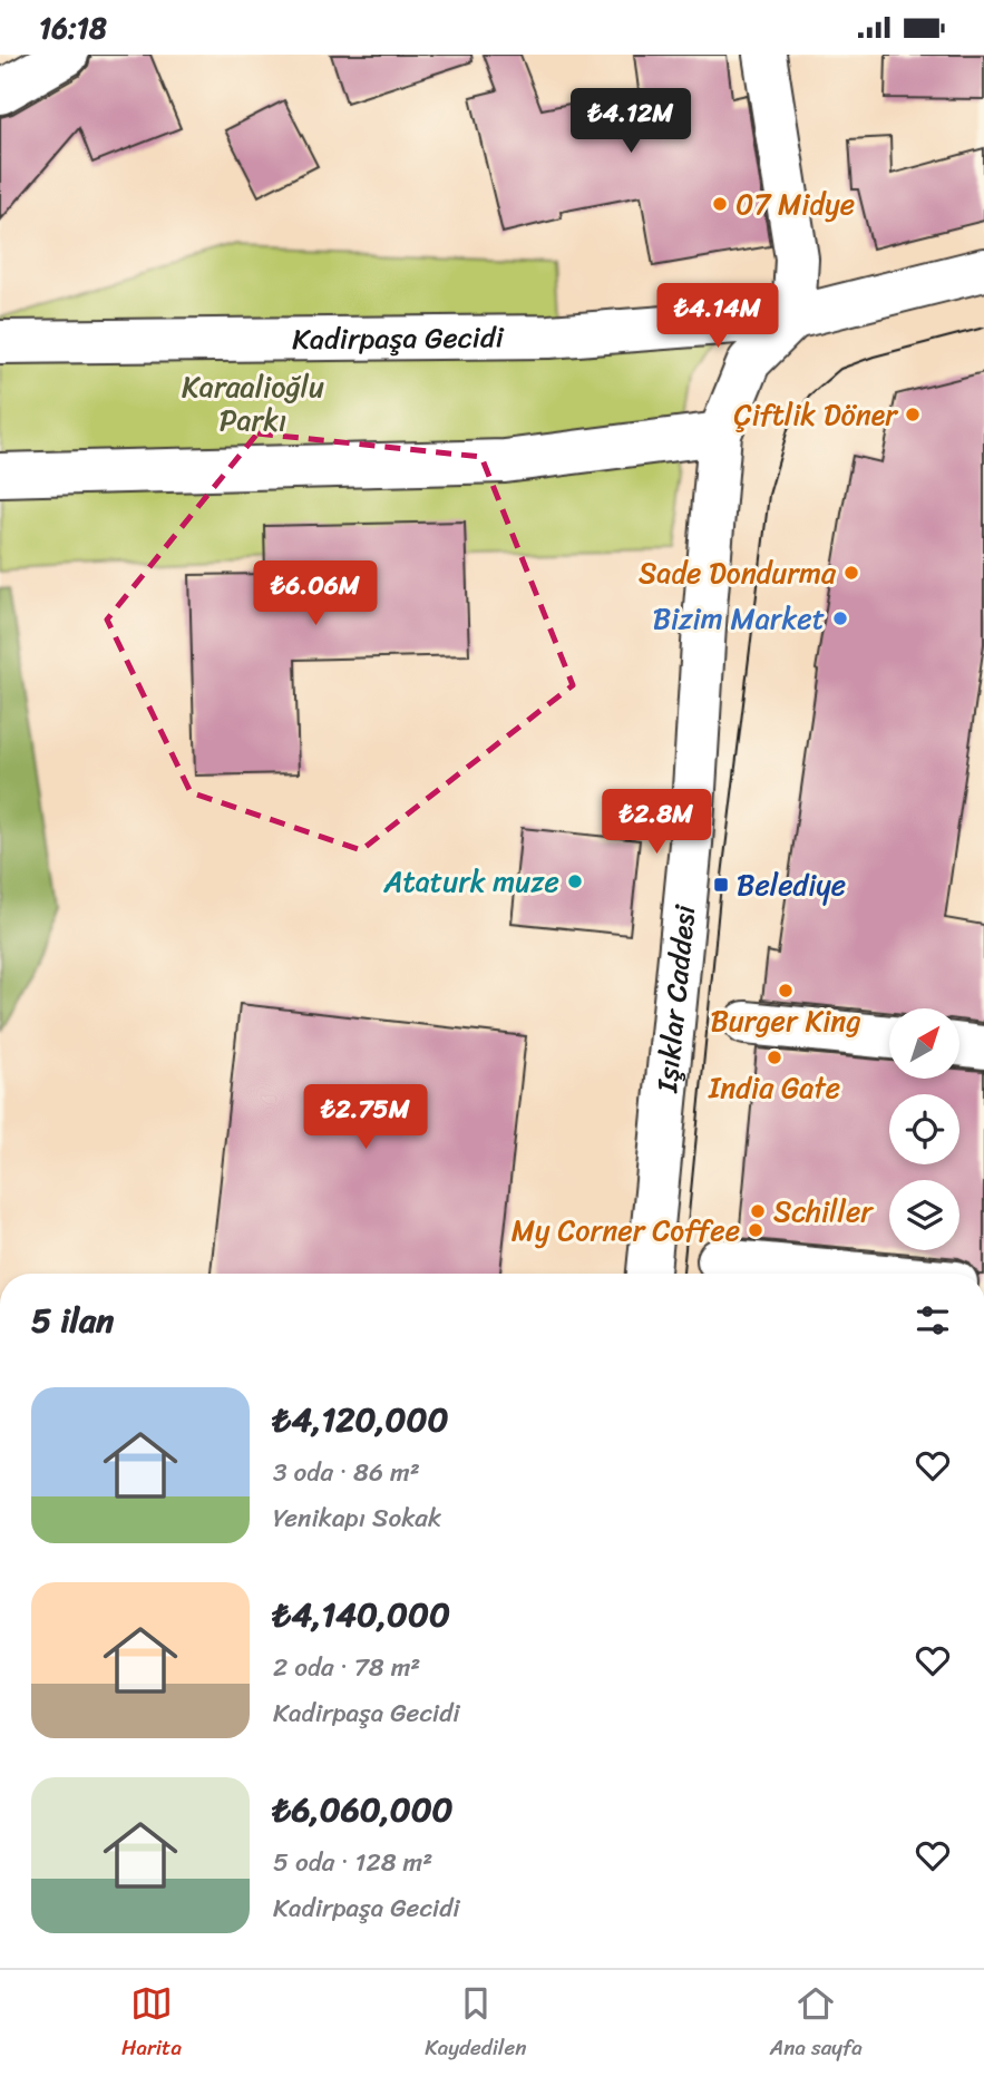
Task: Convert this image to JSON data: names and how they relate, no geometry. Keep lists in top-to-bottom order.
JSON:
{
  "streets": {
    "street": ["Kadirpaşa Gecidi", "Işıklar Caddesi"]
  },
  "crossings": [
    ["Kadirpaşa Gecidi", "Işıklar Caddesi"]
  ],
  "parks": ["Karaalioğlu Parkı"],
  "places": {
    "other": [
      "07 Midye",
      "Çiftlik Döner",
      "Sade Dondurma",
      "Bizim Market",
      "Ataturk muze",
      "Burger King",
      "India Gate",
      "Schiller",
      "My Corner Coffee"
    ],
    "transit": ["Belediye"]
  },
  "north": "top right",
  "page": {
    "status": "16:18",
    "price": [
      "₺4.12M",
      "₺4.14M",
      "₺6.06M",
      "₺2.8M",
      "₺2.75M"
    ],
    "heading": "5 ilan",
    "list": [
      {
        "name": "₺4,120,000",
        "note": "3 oda · 86 m² · Yenikapı Sokak"
      },
      {
        "name": "₺4,140,000",
        "note": "2 oda · 78 m² · Kadirpaşa Gecidi"
      },
      {
        "name": "₺6,060,000",
        "note": "5 oda · 128 m² · Kadirpaşa Gecidi"
      }
    ],
    "tabs": ["Harita", "Kaydedilen", "Ana sayfa"]
  }
}
